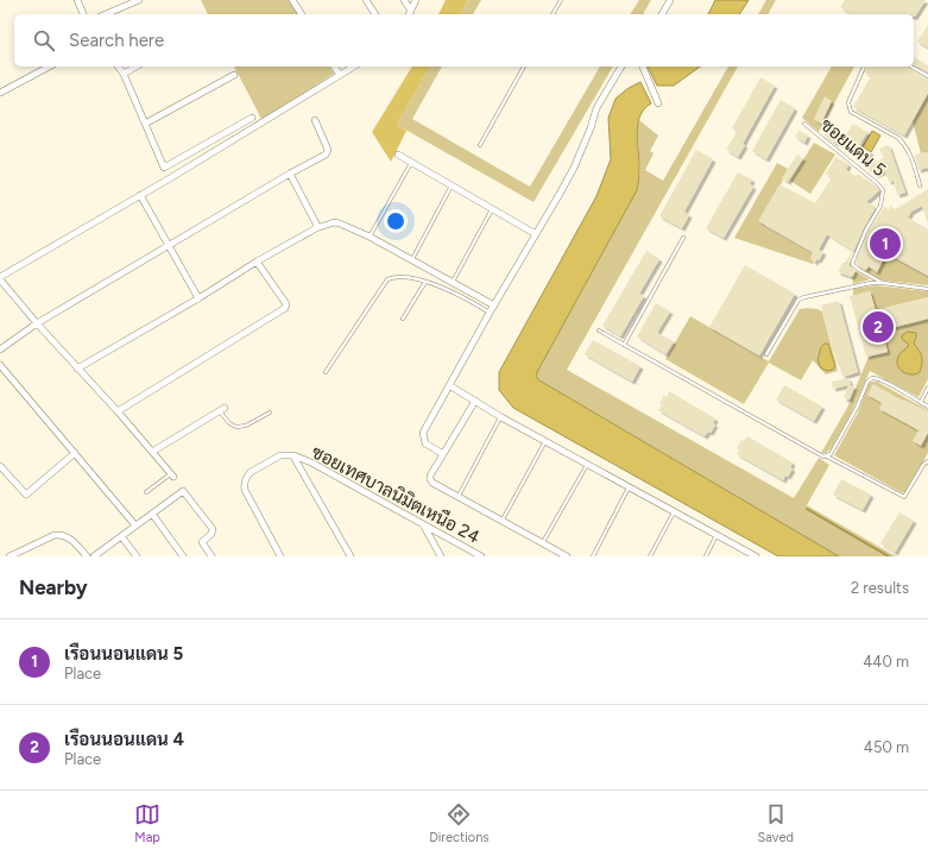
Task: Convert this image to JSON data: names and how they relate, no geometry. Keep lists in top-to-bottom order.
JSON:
{
  "streets": {
    "street": ["ซอยเทศบาลนิมิตเหนือ 24"],
    "lane": ["ซอยแดน 5"]
  },
  "page": {
    "search": "Search here",
    "pins": ["1", "2"],
    "heading": ["Nearby", "2 results"],
    "list": [
      {
        "mark": "1",
        "name": "เรือนนอนแดน 5",
        "note": "Place",
        "value": "440 m"
      },
      {
        "mark": "2",
        "name": "เรือนนอนแดน 4",
        "note": "Place",
        "value": "450 m"
      }
    ],
    "nav": ["Map", "Directions", "Saved"]
  }
}
